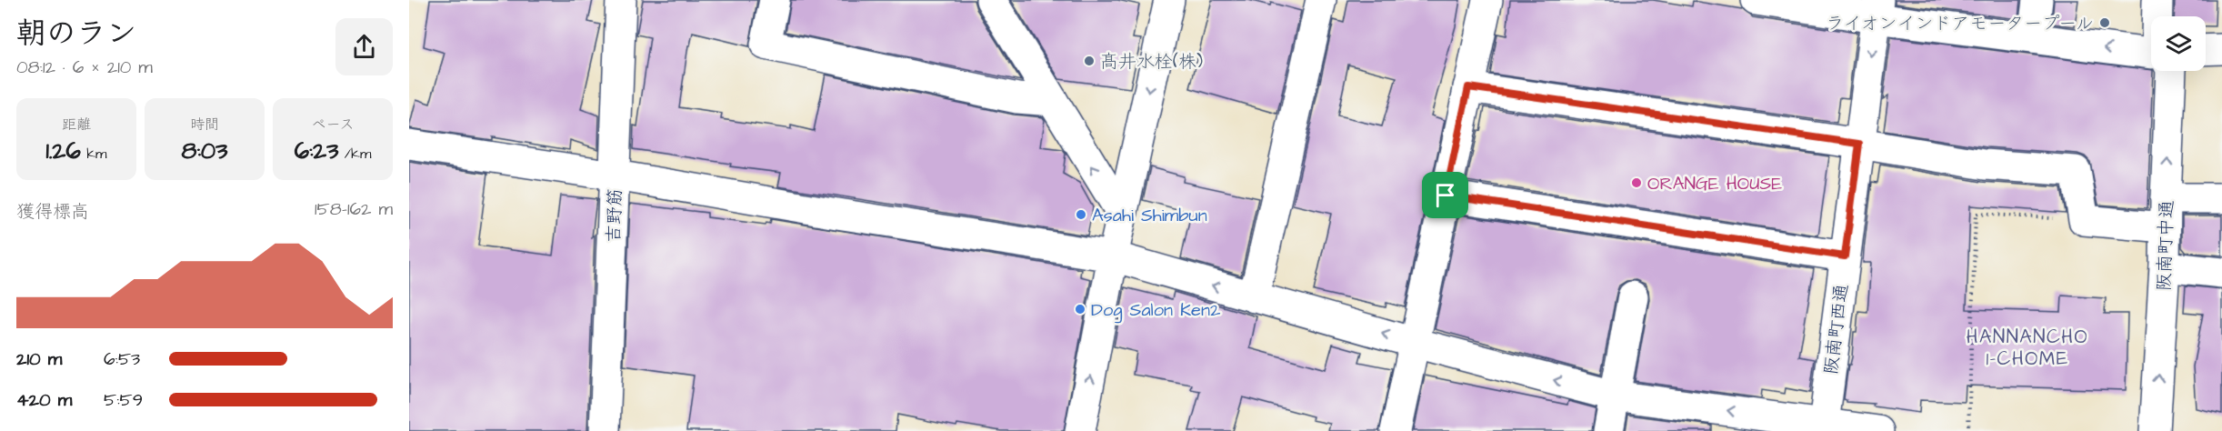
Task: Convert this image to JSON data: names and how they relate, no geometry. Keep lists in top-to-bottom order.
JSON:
{
  "streets": {
    "street": ["吉野筋", "阪南町中通", "阪南町西通"]
  },
  "one_way": ["阪南町中通"],
  "districts": ["HANNANCHO 1-CHOME"],
  "places": [
    "ライオンインドアモータープール",
    "髙井水栓(株)",
    "ORANGE HOUSE",
    "Asahi Shimbun",
    "Dog Salon Ken2"
  ],
  "page": {
    "heading": ["朝のラン", "08:12 · 6 × 210 m"],
    "stats": [
      ["距離", "1.26 km"],
      ["時間", "8:03"],
      ["ペース", "6:23 /km"]
    ],
    "chart": ["獲得標高", "158–162 m"],
    "list": [
      {
        "name": "210 m",
        "note": "6:53"
      },
      {
        "name": "420 m",
        "note": "5:59"
      }
    ]
  }
}
